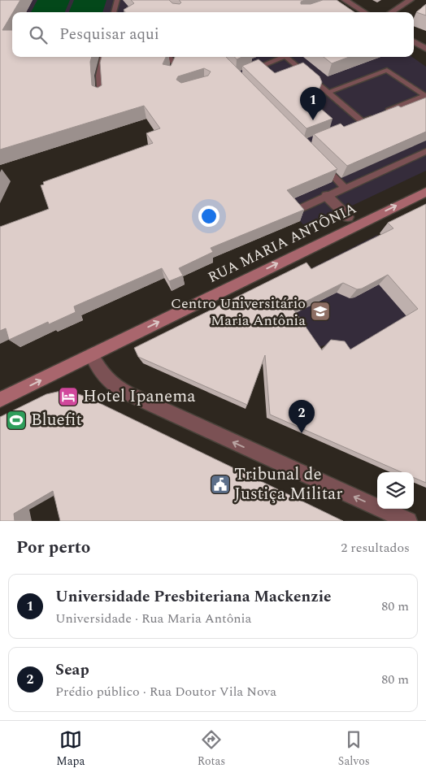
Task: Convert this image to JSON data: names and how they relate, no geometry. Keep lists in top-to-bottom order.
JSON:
{
  "streets": {
    "street": ["RUA MARIA ANTÔNIA"]
  },
  "one_way": ["RUA MARIA ANTÔNIA"],
  "places": {
    "school or university": ["Centro Universitário Maria Antônia"],
    "hotel": ["Hotel Ipanema"],
    "sports": ["Bluefit"],
    "public building": ["Tribunal de Justiça Militar"]
  },
  "page": {
    "search": "Pesquisar aqui",
    "pins": ["1", "2"],
    "heading": ["Por perto", "2 resultados"],
    "list": [
      {
        "mark": "1",
        "name": "Universidade Presbiteriana Mackenzie",
        "note": "Universidade · Rua Maria Antônia",
        "value": "80 m"
      },
      {
        "mark": "2",
        "name": "Seap",
        "note": "Prédio público · Rua Doutor Vila Nova",
        "value": "80 m"
      }
    ],
    "nav": ["Mapa", "Rotas", "Salvos"]
  }
}
